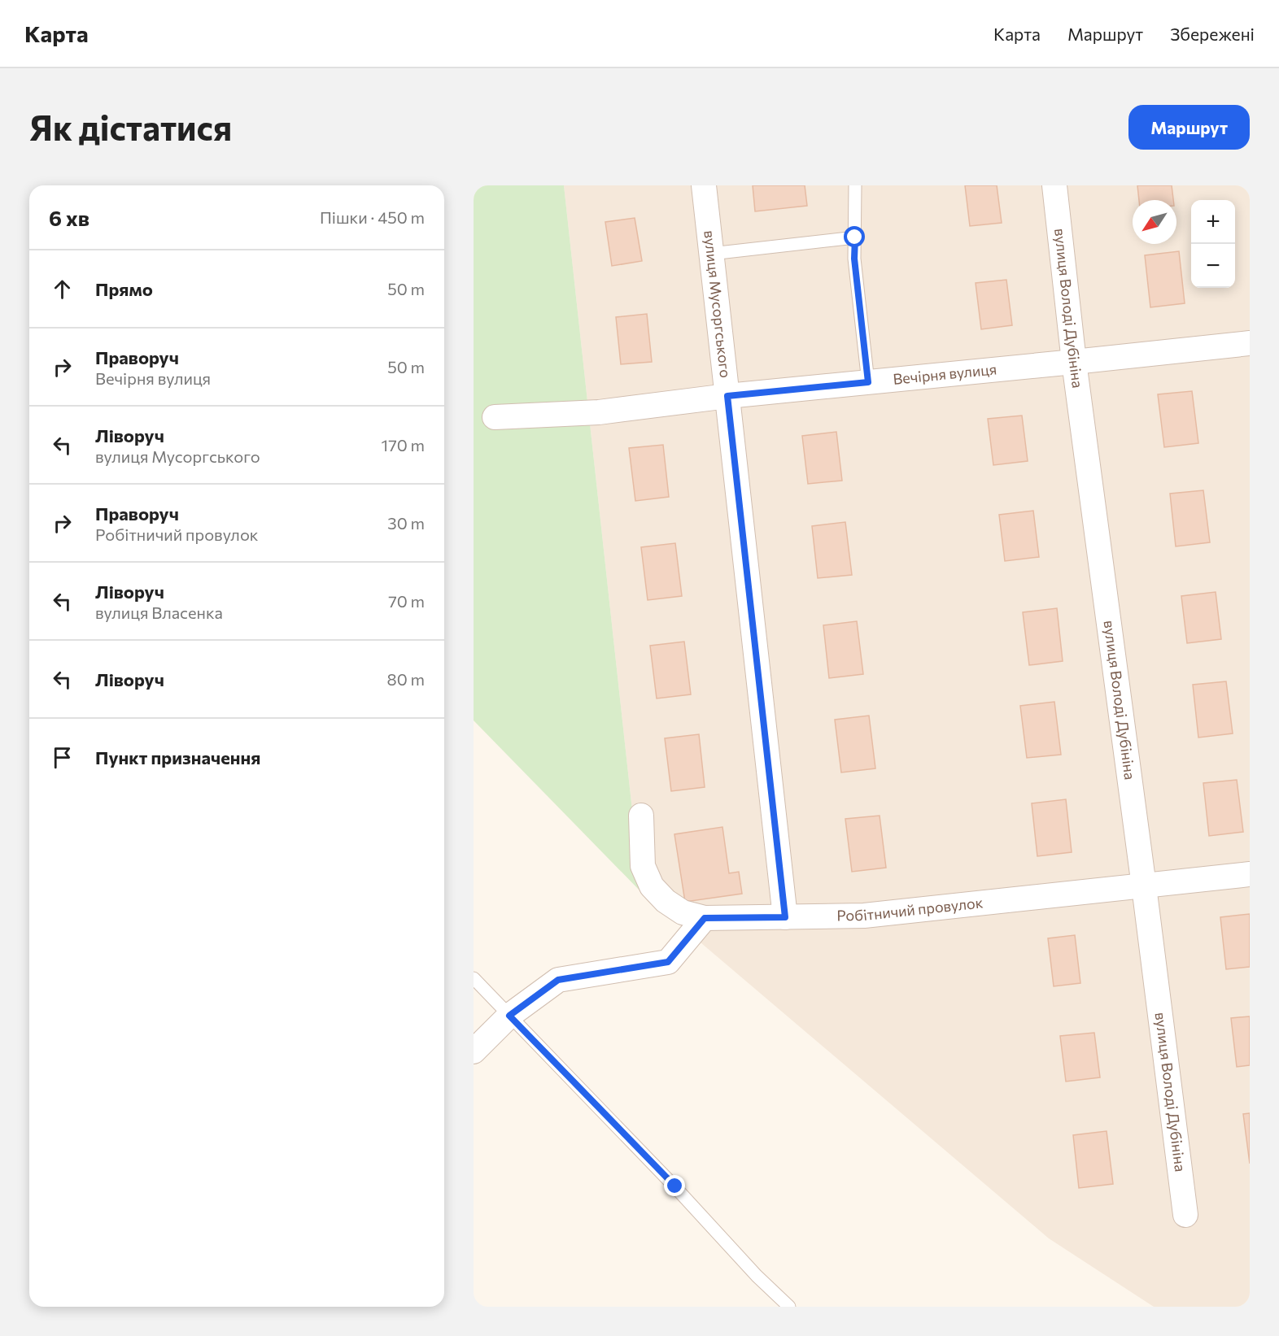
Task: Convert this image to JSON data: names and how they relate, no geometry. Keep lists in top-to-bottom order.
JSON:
{
  "streets": {
    "street": [
      "вулиця Мусоргського",
      "вулиця Володі Дубініна",
      "Вечірня вулиця",
      "Робітничий провулок"
    ]
  },
  "crossings": [
    ["вулиця Мусоргського", "Вечірня вулиця"],
    ["вулиця Мусоргського", "Робітничий провулок"],
    ["вулиця Володі Дубініна", "Вечірня вулиця"],
    ["вулиця Володі Дубініна", "Робітничий провулок"]
  ],
  "north": "bottom left",
  "page": {
    "header": "Карта",
    "nav": ["Карта", "Маршрут", "Збережені"],
    "buttons": "Маршрут",
    "title": "Як дістатися",
    "heading": ["6 хв", "Пішки · 450 m"],
    "map_buttons": ["+", "−"],
    "list": [
      ["Прямо", "50 m"],
      ["Праворуч", "Вечірня вулиця", "50 m"],
      ["Ліворуч", "вулиця Мусоргського", "170 m"],
      ["Праворуч", "Робітничий провулок", "30 m"],
      ["Ліворуч", "вулиця Власенка", "70 m"],
      ["Ліворуч", "80 m"],
      "Пункт призначення"
    ]
  }
}
